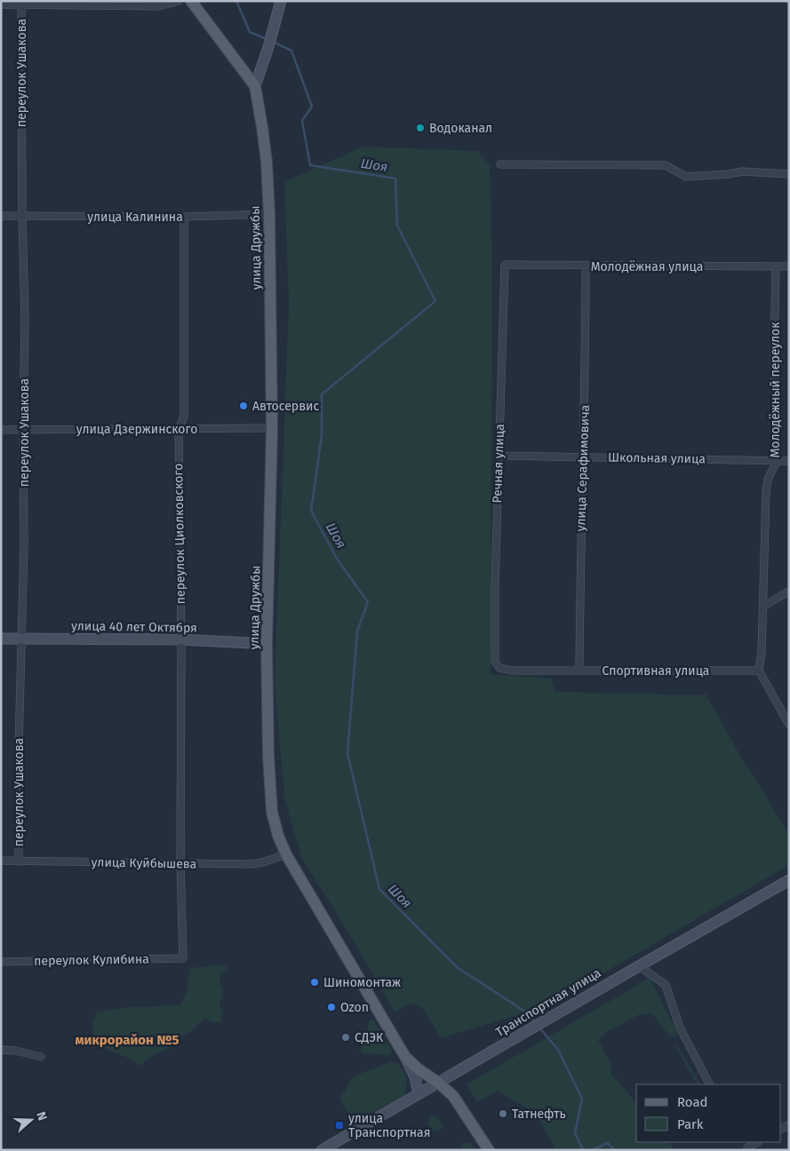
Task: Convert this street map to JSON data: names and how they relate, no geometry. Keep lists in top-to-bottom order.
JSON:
{
  "streets": {
    "main road": ["улица Дружбы"],
    "street": [
      "переулок Ушакова",
      "улица Калинина",
      "Молодёжная улица",
      "Молодёжный переулок",
      "улица Дзержинского",
      "Школьная улица",
      "Речная улица",
      "улица Серафимовича",
      "переулок Циолковского",
      "улица 40 лет Октября",
      "Спортивная улица",
      "улица Куйбышева",
      "переулок Кулибина",
      "Транспортная улица"
    ]
  },
  "crossings": [
    ["переулок Ушакова", "улица Калинина"],
    ["переулок Ушакова", "улица Дзержинского"],
    ["переулок Ушакова", "улица 40 лет Октября"],
    ["переулок Ушакова", "улица Куйбышева"],
    ["улица Калинина", "улица Дружбы"],
    ["улица Калинина", "переулок Циолковского"],
    ["улица Дружбы", "улица Дзержинского"],
    ["улица Дружбы", "улица 40 лет Октября"],
    ["улица Дружбы", "улица Куйбышева"],
    ["улица Дружбы", "Транспортная улица"],
    ["Молодёжная улица", "Молодёжный переулок"],
    ["Молодёжная улица", "Речная улица"],
    ["Молодёжная улица", "улица Серафимовича"],
    ["Молодёжный переулок", "Школьная улица"],
    ["Молодёжный переулок", "Спортивная улица"],
    ["улица Дзержинского", "переулок Циолковского"],
    ["Школьная улица", "Речная улица"],
    ["Школьная улица", "улица Серафимовича"],
    ["Речная улица", "Спортивная улица"],
    ["улица Серафимовича", "Спортивная улица"],
    ["переулок Циолковского", "улица 40 лет Октября"],
    ["переулок Циолковского", "улица Куйбышева"],
    ["переулок Циолковского", "переулок Кулибина"]
  ],
  "districts": ["микрорайон №5"],
  "water": ["Шоя"],
  "places": {
    "other": [
      "Водоканал",
      "Автосервис",
      "Шиномонтаж",
      "Ozon",
      "СДЭК",
      "Татнефть"
    ],
    "transit": ["улица Транспортная"]
  },
  "legend": ["Road", "Park"],
  "north": "right"
}
